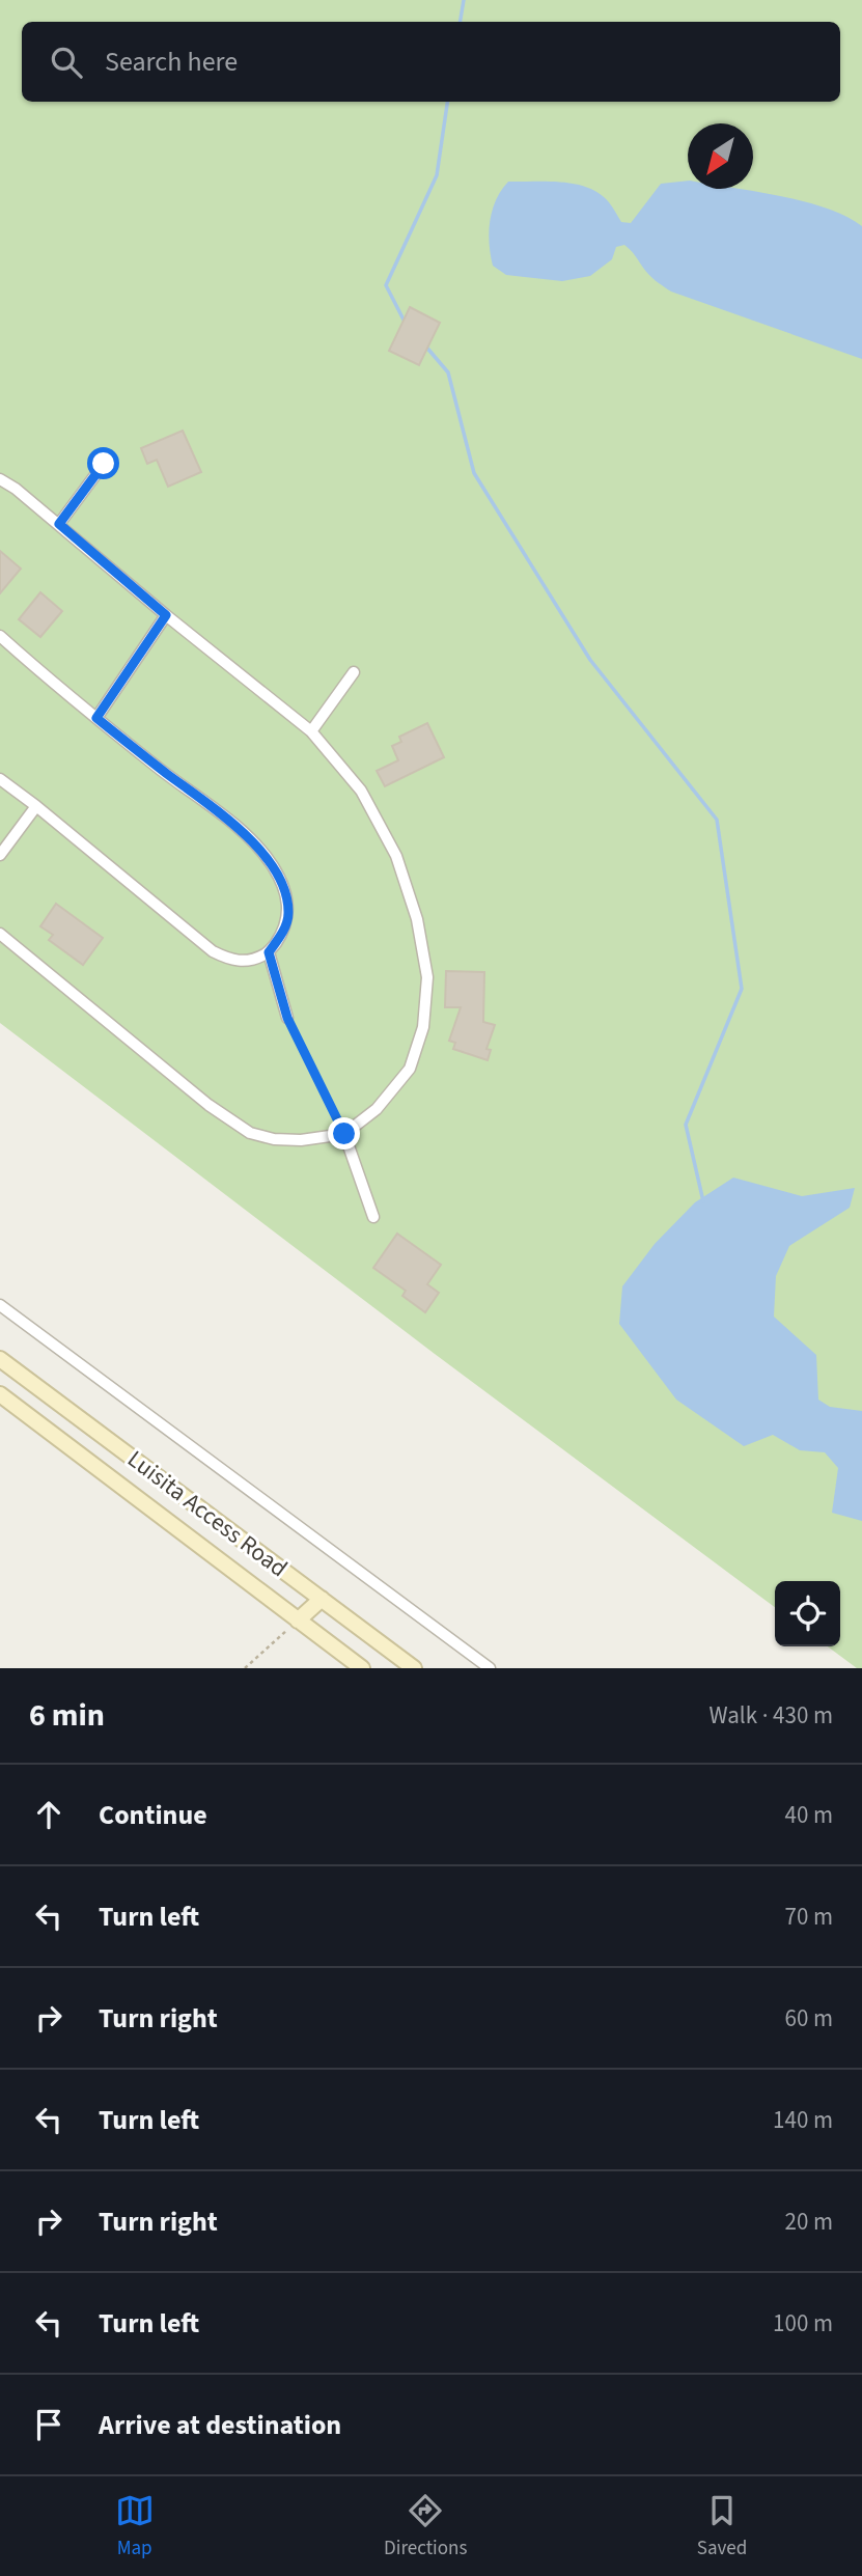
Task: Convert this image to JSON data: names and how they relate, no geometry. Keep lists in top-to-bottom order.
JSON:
{
  "streets": {
    "main road": ["Luisita Access Road"]
  },
  "north": "bottom left",
  "page": {
    "search": "Search here",
    "heading": ["6 min", "Walk · 430 m"],
    "list": [
      ["Continue", "40 m"],
      ["Turn left", "70 m"],
      ["Turn right", "60 m"],
      ["Turn left", "140 m"],
      ["Turn right", "20 m"],
      ["Turn left", "100 m"],
      "Arrive at destination"
    ],
    "nav": ["Map", "Directions", "Saved"]
  }
}
